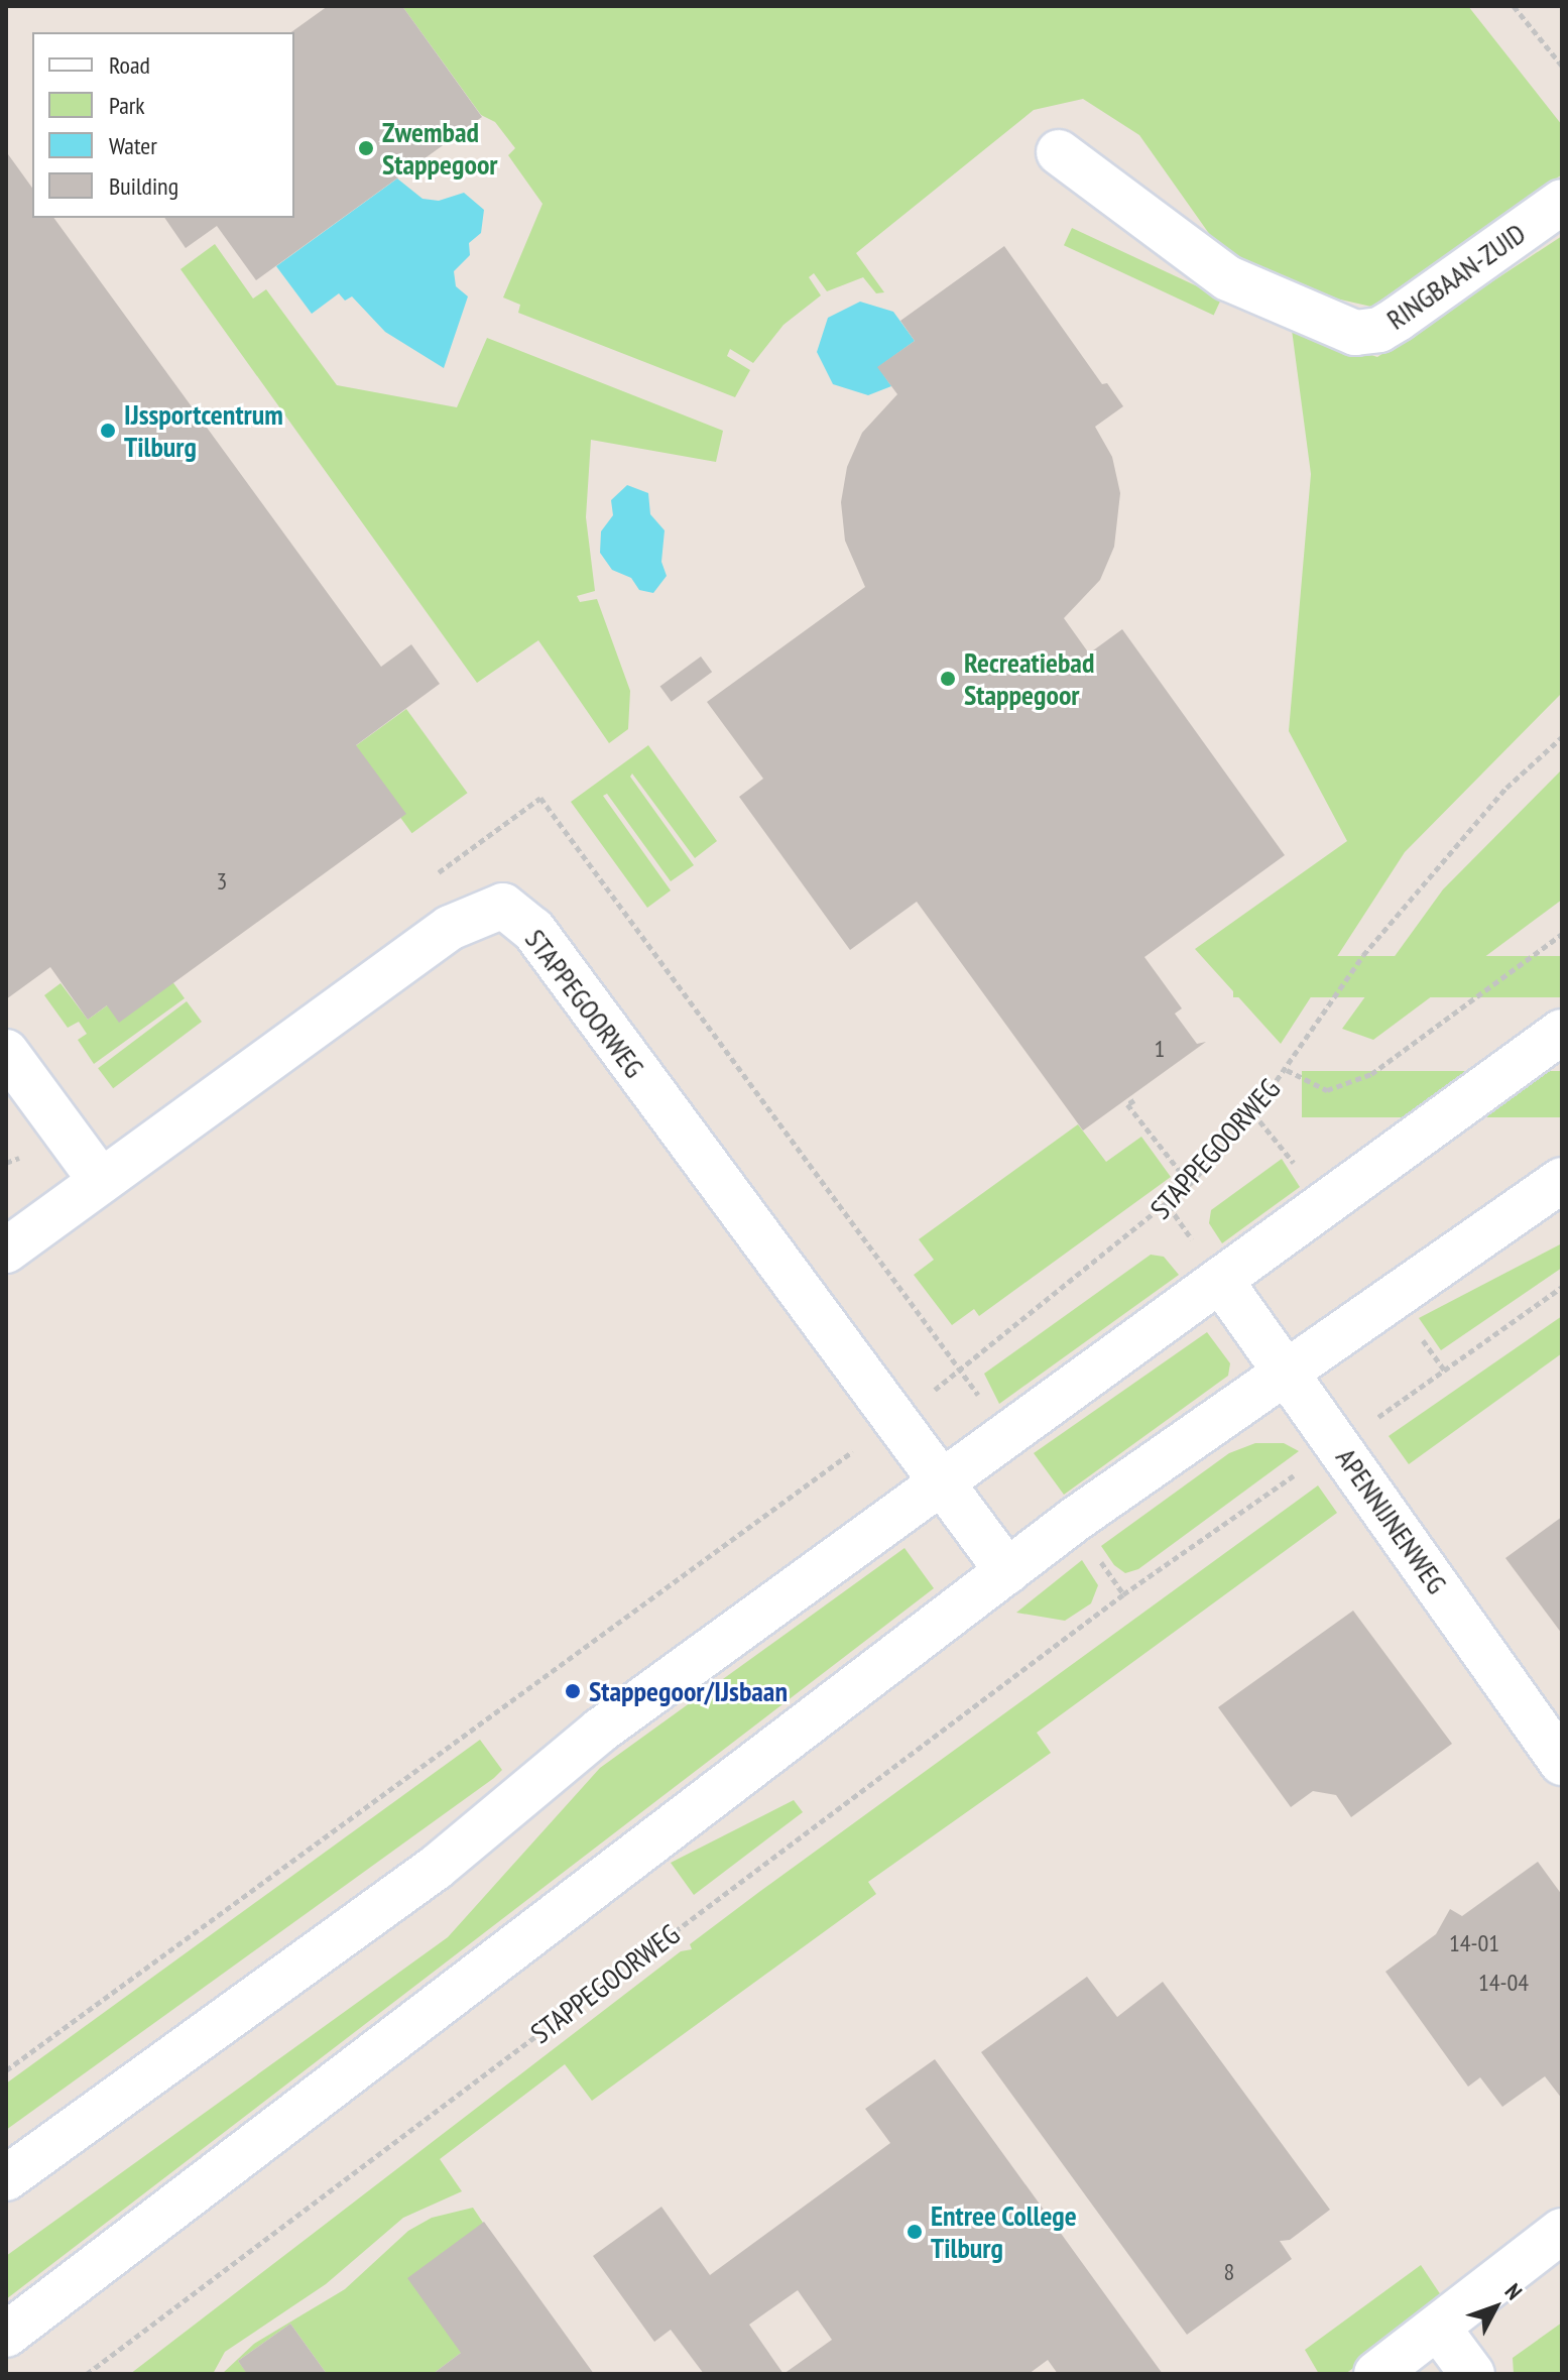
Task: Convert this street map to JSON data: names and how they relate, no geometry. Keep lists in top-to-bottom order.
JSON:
{
  "streets": {
    "street": ["RINGBAAN-ZUID", "STAPPEGOORWEG", "APENNIJNENWEG"]
  },
  "places": [
    "Zwembad Stappegoor",
    "IJssportcentrum Tilburg",
    "Recreatiebad Stappegoor",
    "Stappegoor/IJsbaan",
    "Entree College Tilburg"
  ],
  "house_numbers": [
    "3",
    "1",
    "14-01",
    "14-04",
    "8"
  ],
  "legend": [
    "Road",
    "Park",
    "Water",
    "Building"
  ],
  "north": "top right"
}
